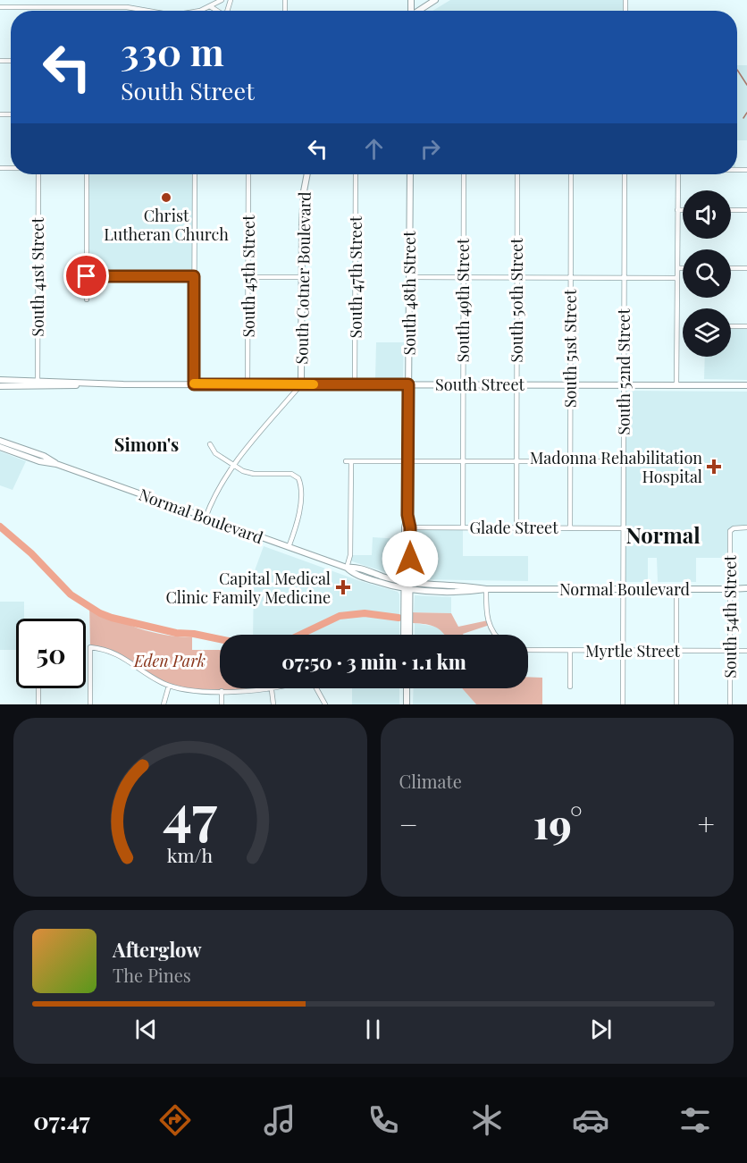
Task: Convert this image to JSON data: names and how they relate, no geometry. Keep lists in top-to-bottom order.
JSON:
{
  "streets": {
    "main road": [
      "South Cotner Boulevard",
      "South 48th Street",
      "South Street",
      "Normal Boulevard"
    ],
    "street": [
      "South 45th Street",
      "South 41st Street",
      "South 47th Street",
      "South 49th Street",
      "South 50th Street",
      "South 51st Street",
      "South 52nd Street",
      "Glade Street",
      "South 54th Street",
      "Myrtle Street"
    ]
  },
  "crossings": [
    ["South 45th Street", "South Street"],
    ["South 41st Street", "South Street"],
    ["South 47th Street", "South Street"],
    ["South Cotner Boulevard", "South Street"],
    ["South Cotner Boulevard", "Normal Boulevard"],
    ["South 48th Street", "South Street"],
    ["South 48th Street", "Normal Boulevard"],
    ["South 48th Street", "Glade Street"],
    ["South 49th Street", "South Street"],
    ["South 49th Street", "Glade Street"],
    ["South 50th Street", "South Street"],
    ["South 50th Street", "Glade Street"],
    ["South 51st Street", "South Street"],
    ["South 51st Street", "Glade Street"],
    ["South 52nd Street", "South Street"],
    ["South 52nd Street", "Normal Boulevard"],
    ["South 52nd Street", "Glade Street"],
    ["South 52nd Street", "Myrtle Street"],
    ["Normal Boulevard", "South 54th Street"],
    ["South 54th Street", "Myrtle Street"]
  ],
  "districts": ["Simon's", "Normal"],
  "parks": ["Eden Park"],
  "places": {
    "other": ["Christ Lutheran Church"],
    "health": ["Madonna Rehabilitation Hospital", "Capital Medical Clinic Family Medicine"]
  },
  "page": {
    "turn": ["330 m", "South Street"],
    "limit": "50",
    "trip": "07:50 · 3 min · 1.1 km",
    "tile": "Climate",
    "heat": ["−", "19°", "+"],
    "song": ["Afterglow", "The Pines"],
    "tabs": "07:47",
    "gauge": ["47", "km/h"]
  }
}
